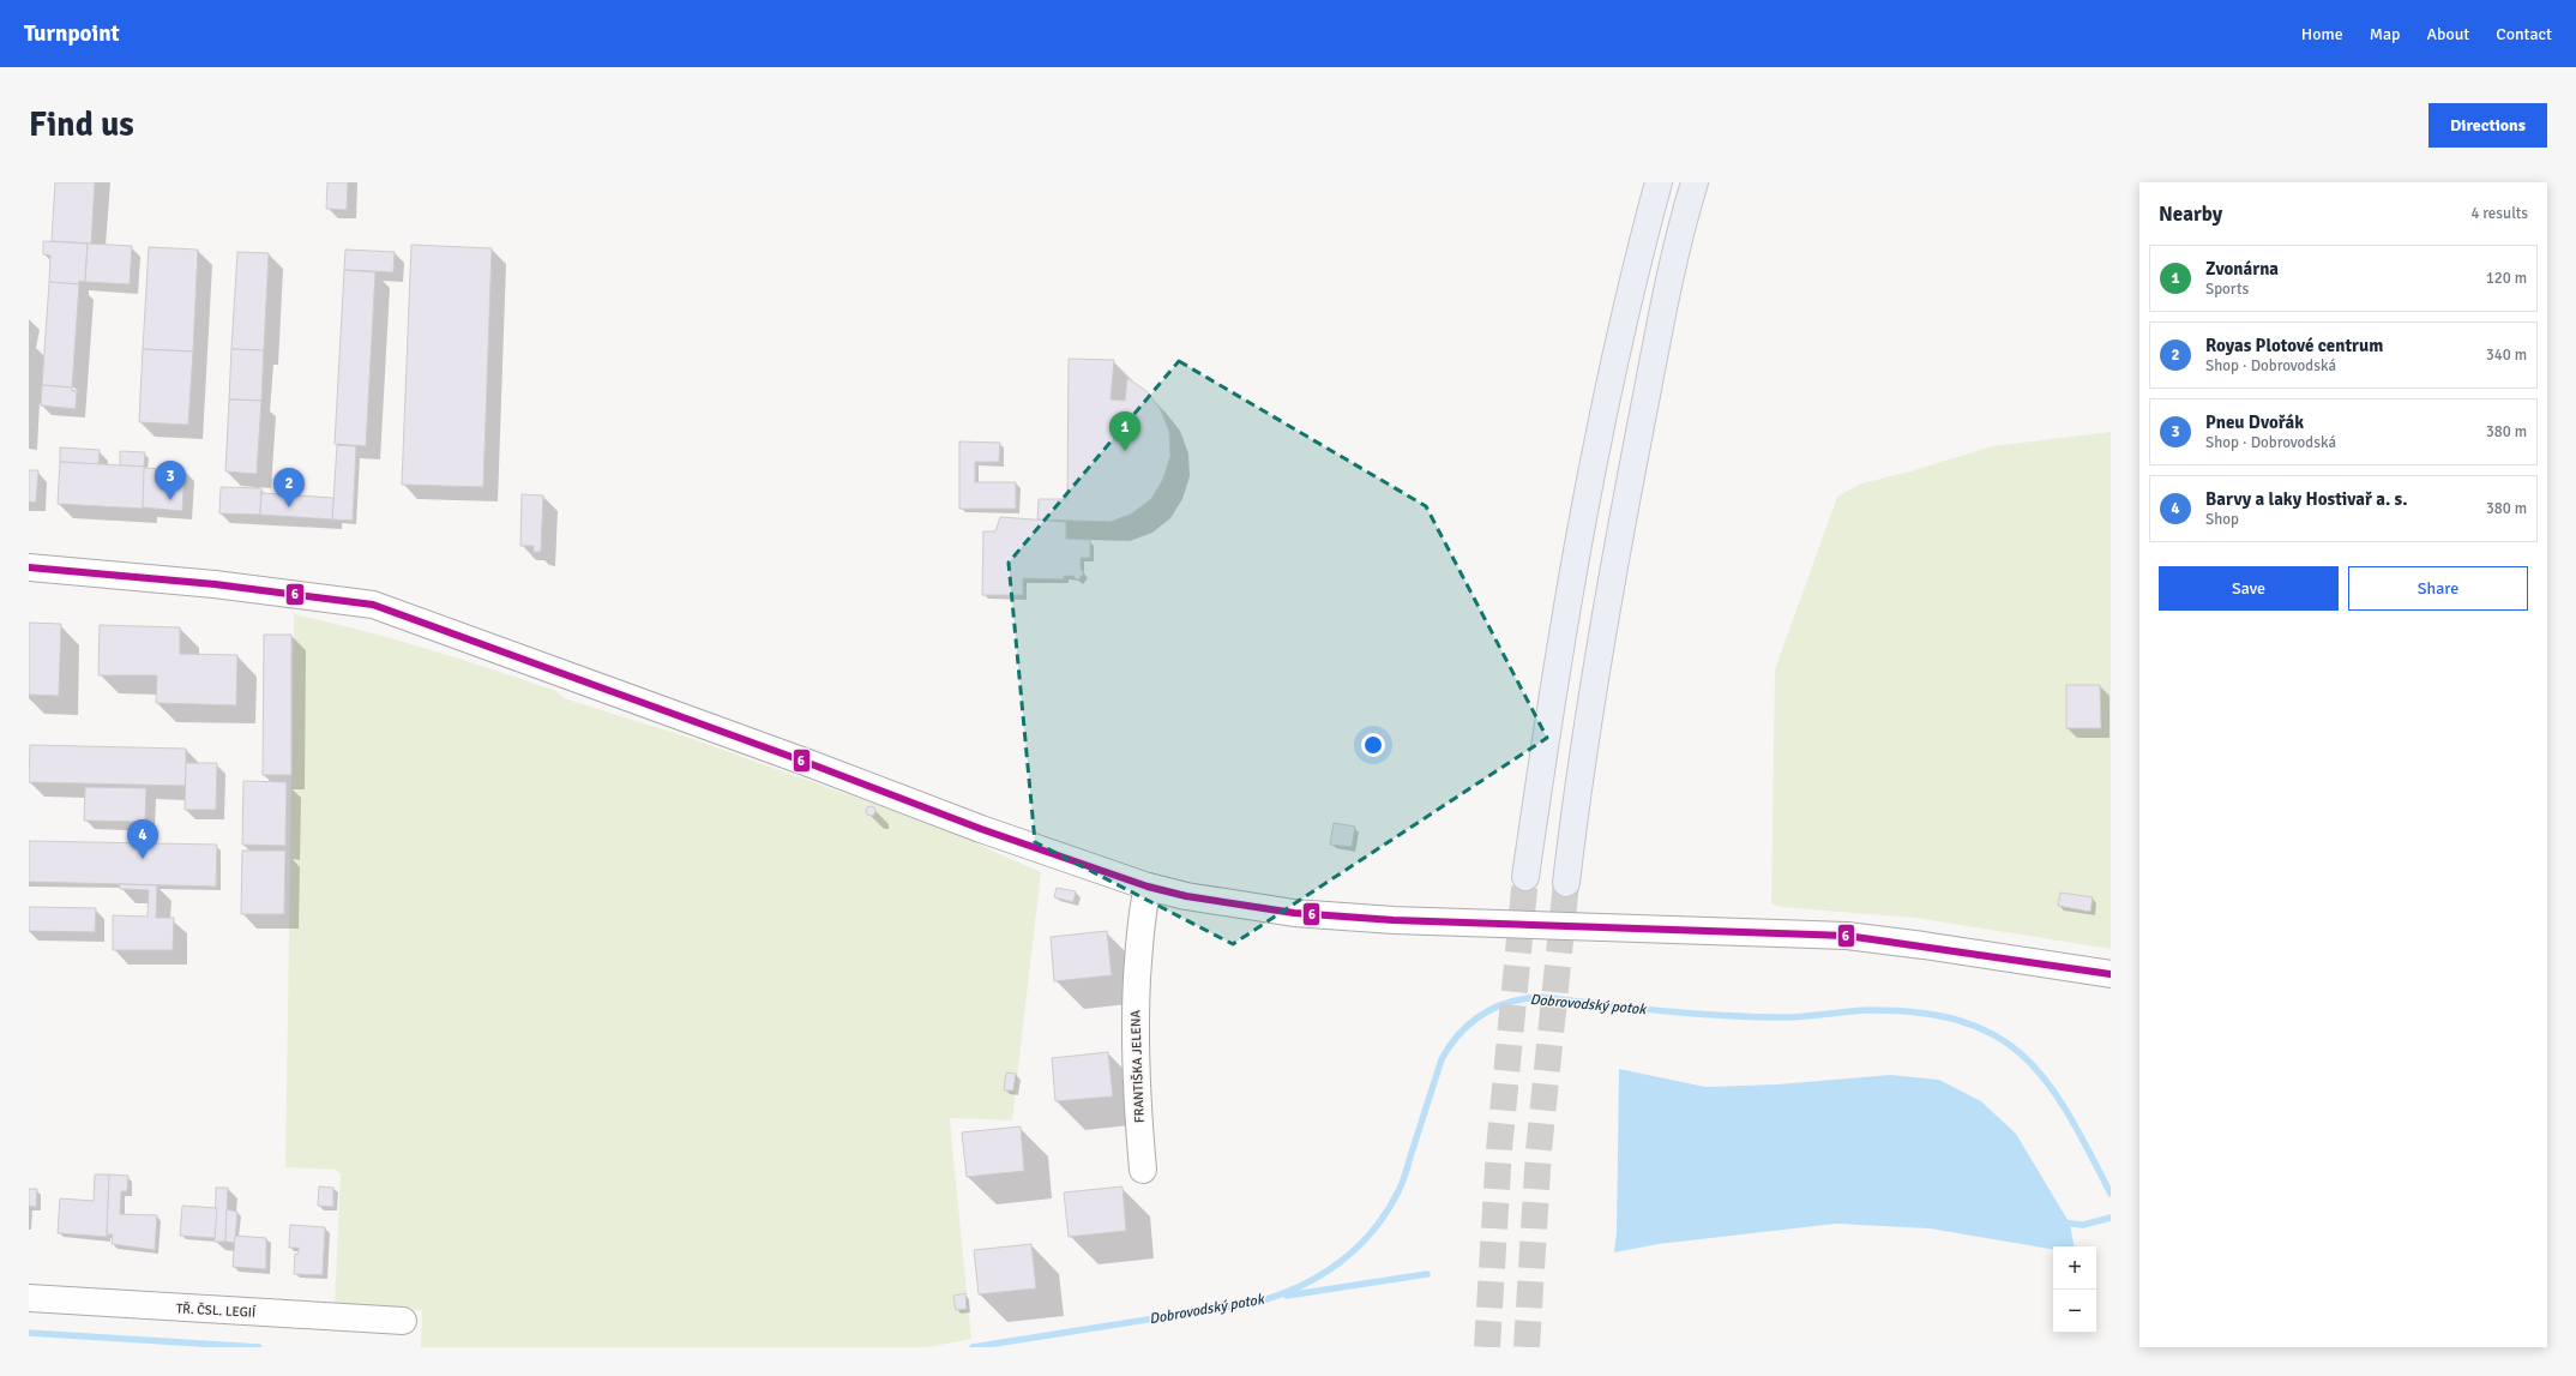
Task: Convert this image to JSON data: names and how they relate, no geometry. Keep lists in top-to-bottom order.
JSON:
{
  "streets": {
    "street": ["FRANTIŠKA JELENA", "TŘ. ČSL. LEGIÍ"]
  },
  "water": ["Dobrovodský potok"],
  "lines": ["transit line 6"],
  "page": {
    "header": "Turnpoint",
    "nav": [
      "Home",
      "Map",
      "About",
      "Contact"
    ],
    "buttons": [
      "Directions",
      ["Save", "Share"]
    ],
    "title": "Find us",
    "heading": ["Nearby", "4 results"],
    "list": [
      {
        "mark": "1",
        "name": "Zvonárna",
        "note": "Sports",
        "value": "120 m"
      },
      {
        "mark": "2",
        "name": "Royas Plotové centrum",
        "note": "Shop · Dobrovodská",
        "value": "340 m"
      },
      {
        "mark": "3",
        "name": "Pneu Dvořák",
        "note": "Shop · Dobrovodská",
        "value": "380 m"
      },
      {
        "mark": "4",
        "name": "Barvy a laky Hostivař a. s.",
        "note": "Shop",
        "value": "380 m"
      }
    ],
    "pins": [
      "1",
      "3",
      "2",
      "4"
    ],
    "map_buttons": ["+", "−"]
  }
}
